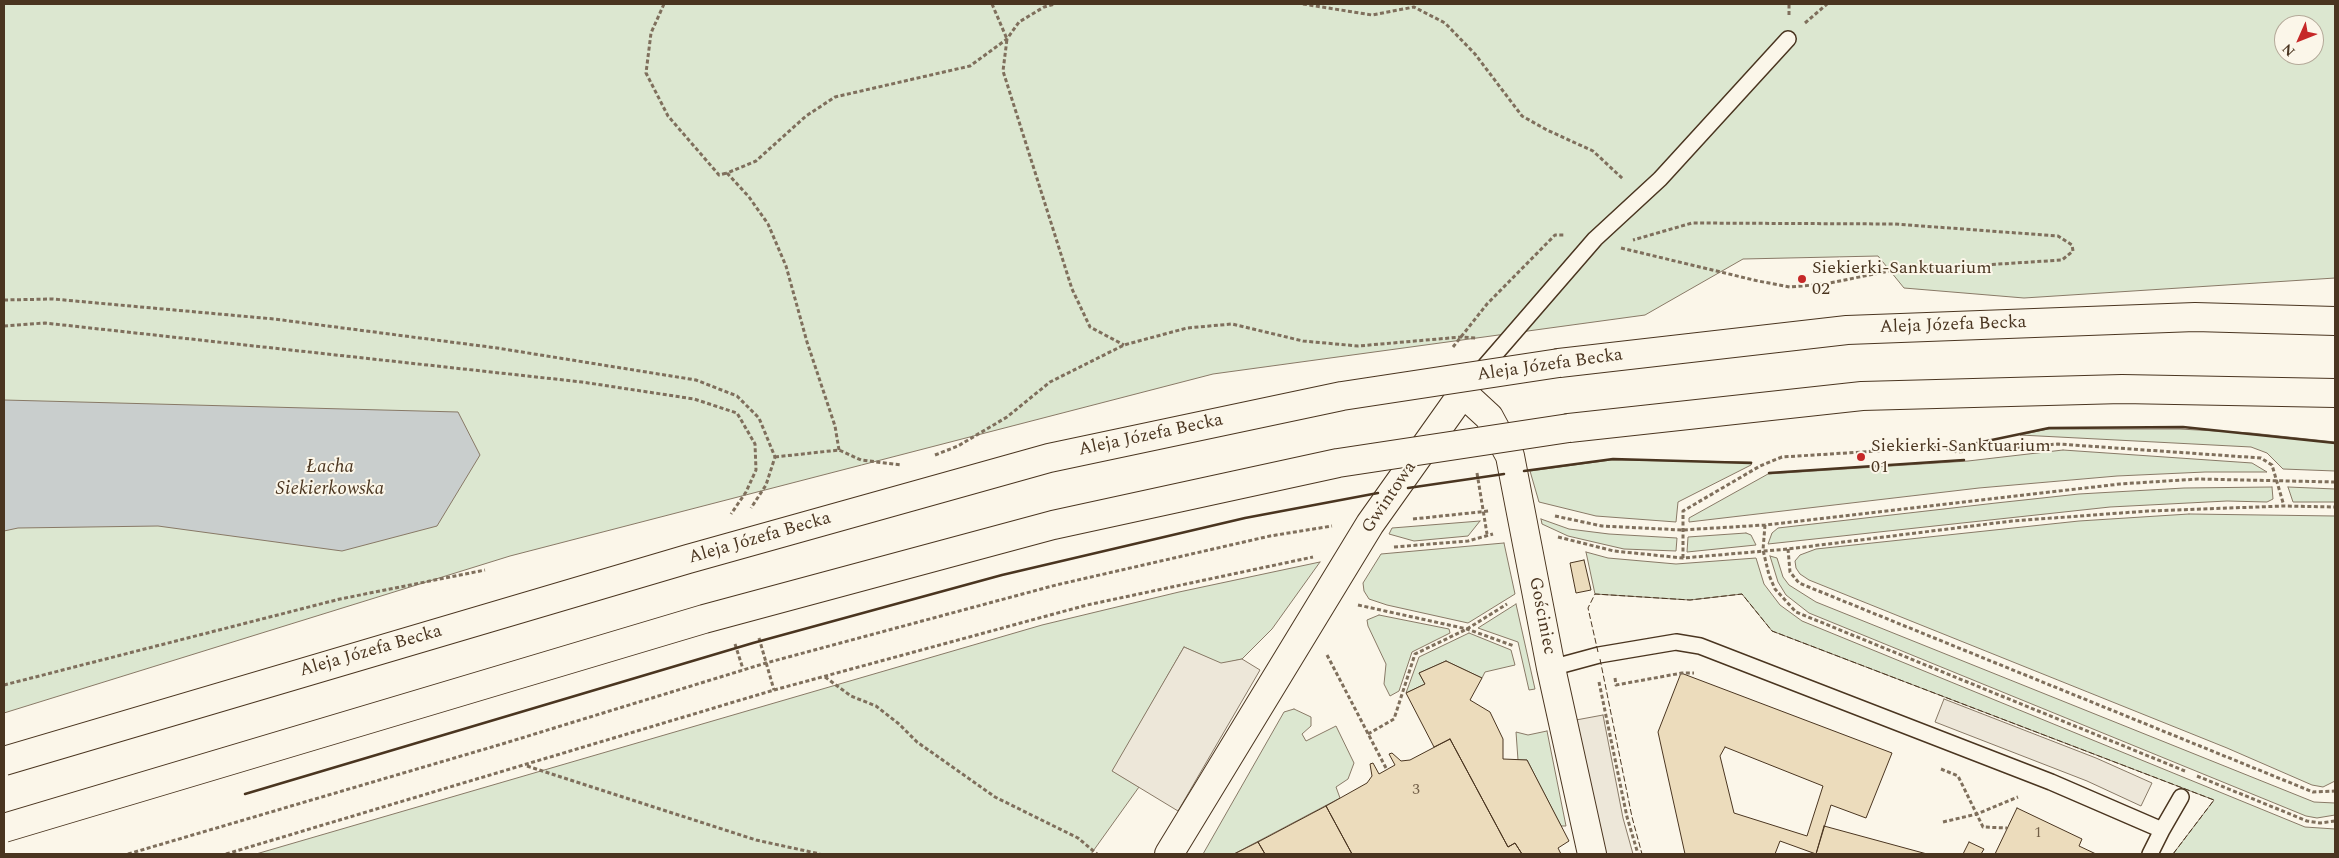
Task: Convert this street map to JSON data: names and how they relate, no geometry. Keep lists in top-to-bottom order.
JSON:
{
  "streets": {
    "main road": ["Aleja Józefa Becka", "Gwintowa", "Gościniec"]
  },
  "crossings": [
    ["Gwintowa", "Gościniec"]
  ],
  "water": ["Łacha Siekierkowska"],
  "places": ["Siekierki-Sanktuarium 02", "Siekierki-Sanktuarium 01"],
  "house_numbers": ["3", "1"],
  "north": "bottom left"
}
